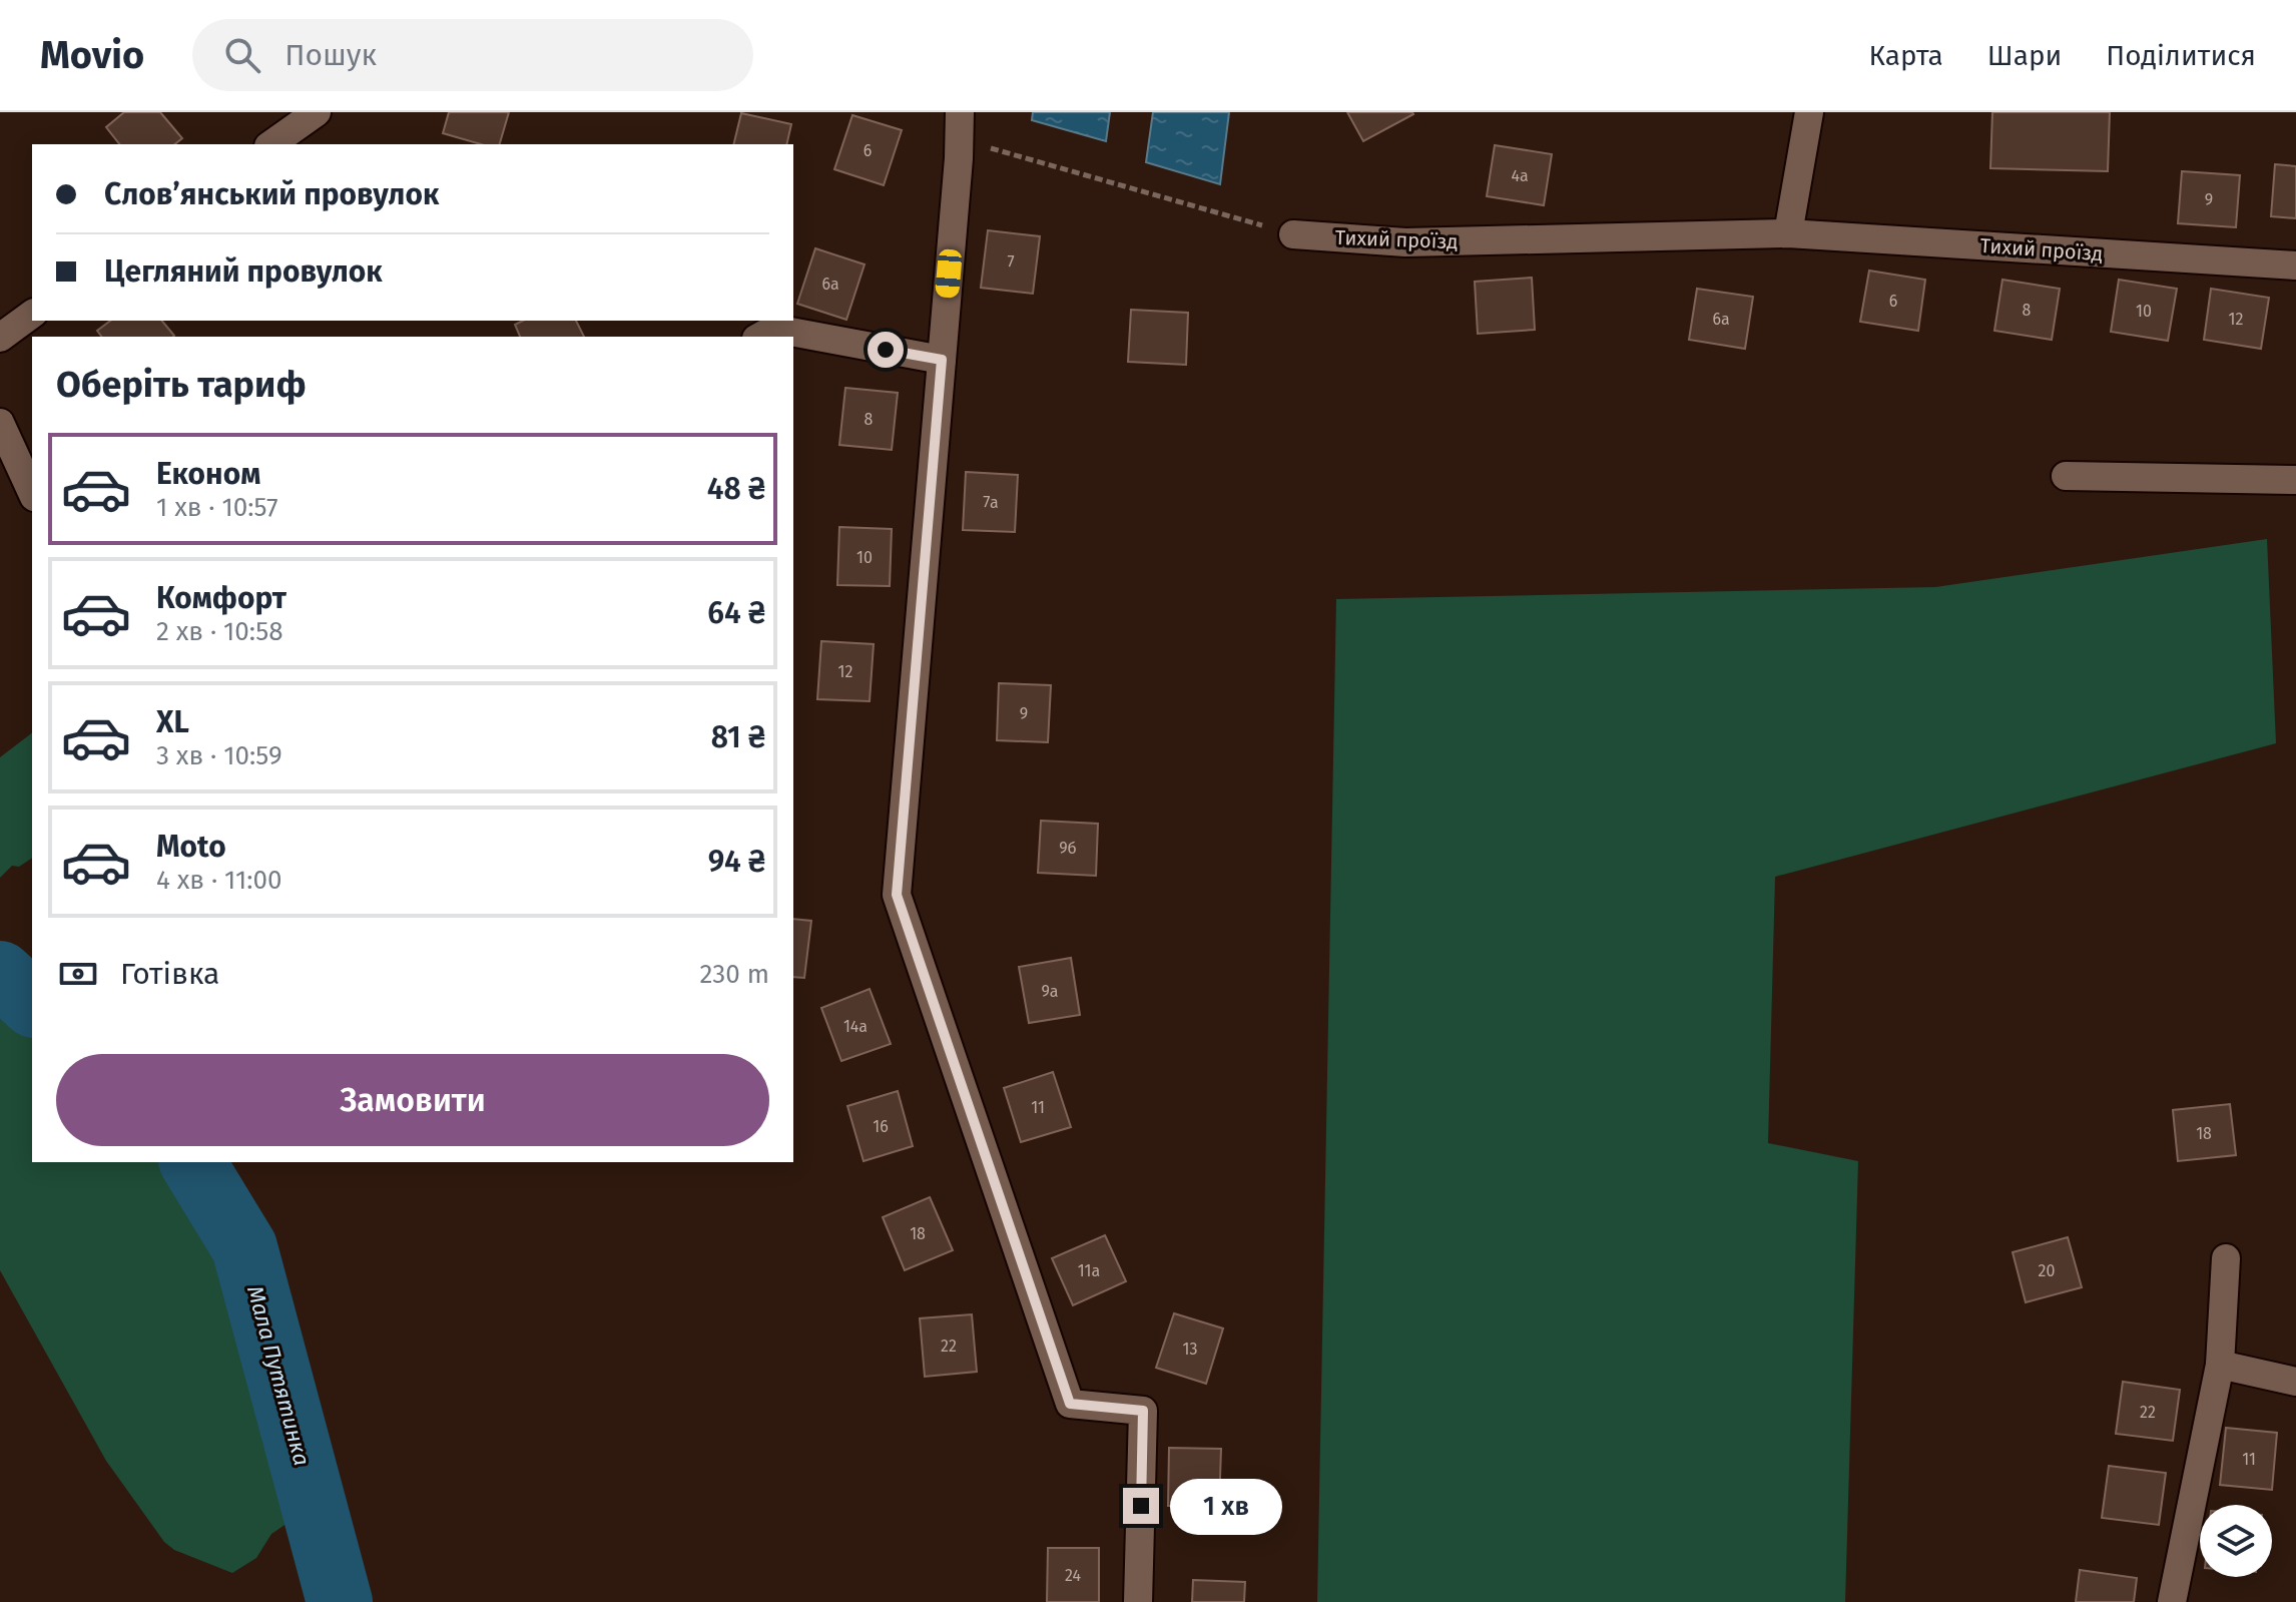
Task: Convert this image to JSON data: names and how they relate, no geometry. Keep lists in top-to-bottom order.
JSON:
{
  "streets": {
    "street": ["Тихий проїзд"]
  },
  "water": ["Мала Путятинка"],
  "house_numbers": [
    "6",
    "4а",
    "9",
    "7",
    "6а",
    "6",
    "8",
    "10",
    "6а",
    "12",
    "8",
    "7а",
    "10",
    "12",
    "9",
    "9б",
    "9а",
    "14а",
    "11",
    "16",
    "18",
    "18",
    "11а",
    "20",
    "22",
    "13",
    "22",
    "11",
    "24"
  ],
  "page": {
    "header": "Movio",
    "search": "Пошук",
    "nav": ["Карта", "Шари", "Поділитися"],
    "banner": ["Словʼянський провулок", "Цегляний провулок"],
    "heading": "Оберіть тариф",
    "list": [
      {
        "name": "Економ",
        "note": "1 хв · 10:57",
        "value": "48 ₴"
      },
      {
        "name": "Комфорт",
        "note": "2 хв · 10:58",
        "value": "64 ₴"
      },
      {
        "name": "XL",
        "note": "3 хв · 10:59",
        "value": "81 ₴"
      },
      {
        "name": "Moto",
        "note": "4 хв · 11:00",
        "value": "94 ₴"
      }
    ],
    "pay": ["Готівка", "230 m"],
    "buttons": "Замовити",
    "bubble": "1 хв"
  }
}
